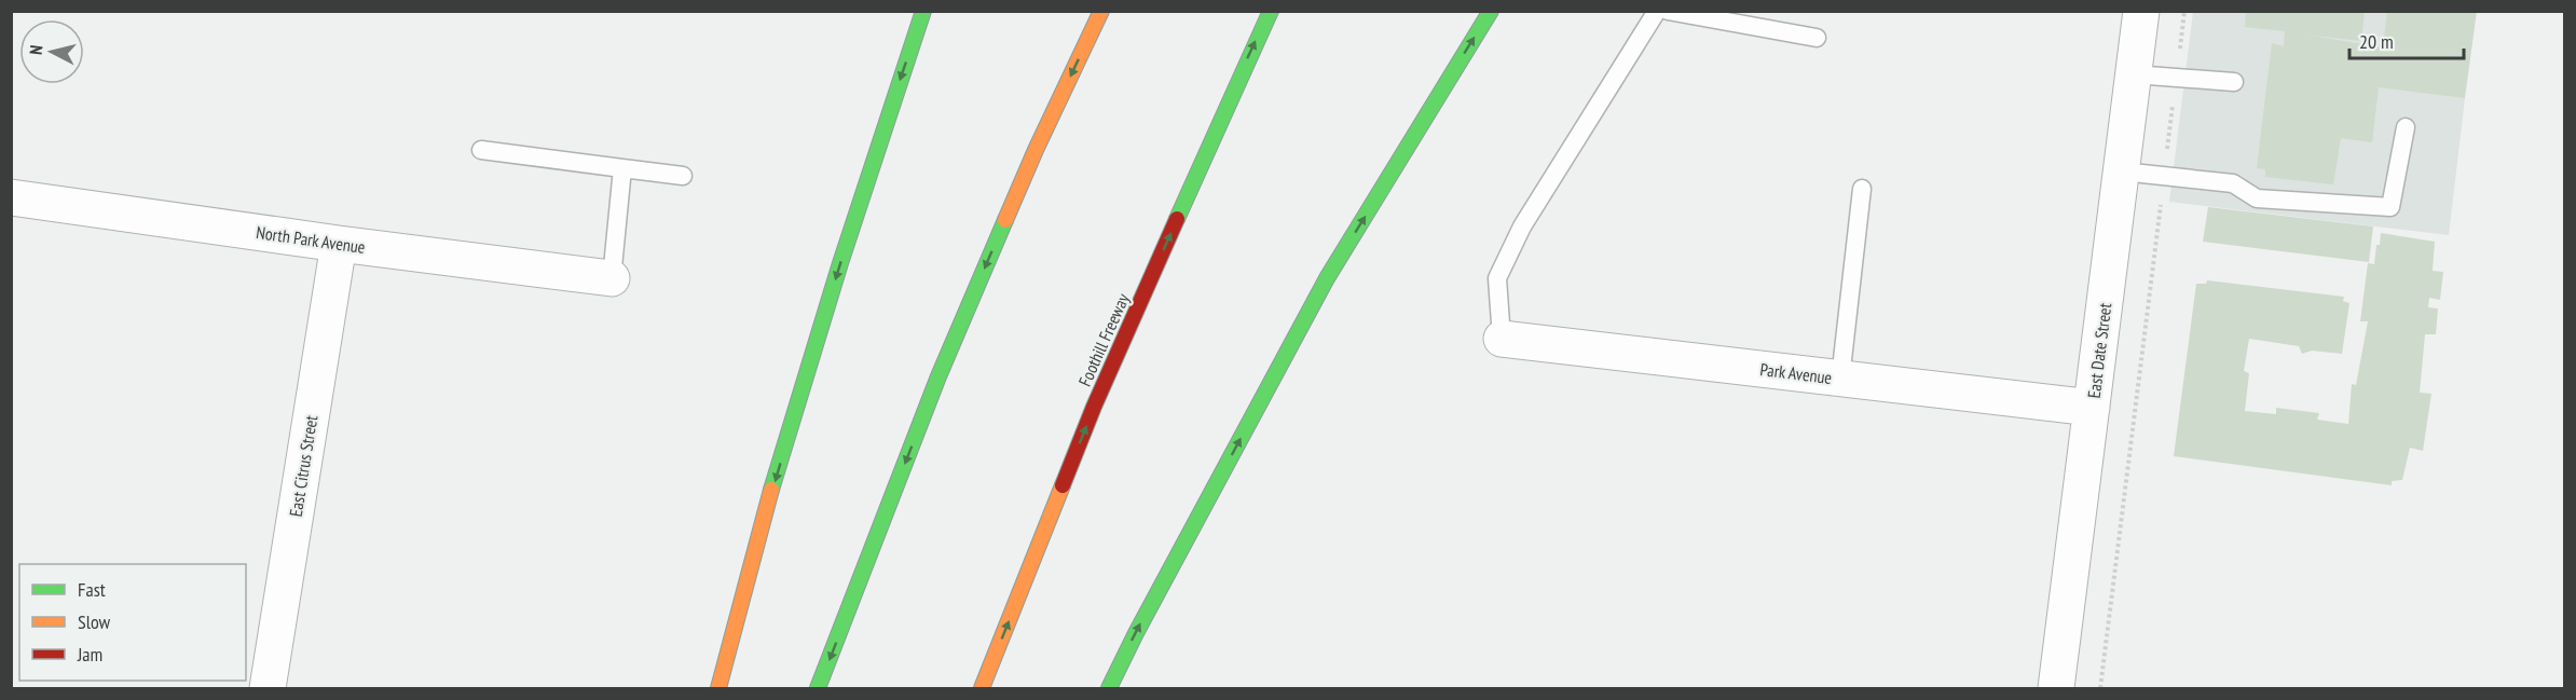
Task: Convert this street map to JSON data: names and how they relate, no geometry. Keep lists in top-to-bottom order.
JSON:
{
  "streets": {
    "highway": ["Foothill Freeway"],
    "street": [
      "North Park Avenue",
      "East Date Street",
      "Park Avenue",
      "East Citrus Street"
    ]
  },
  "crossings": [
    ["North Park Avenue", "East Citrus Street"],
    ["East Date Street", "Park Avenue"]
  ],
  "one_way": ["Foothill Freeway"],
  "legend": ["Fast", "Slow", "Jam"],
  "scale_bar": "20 m",
  "north": "left"
}
